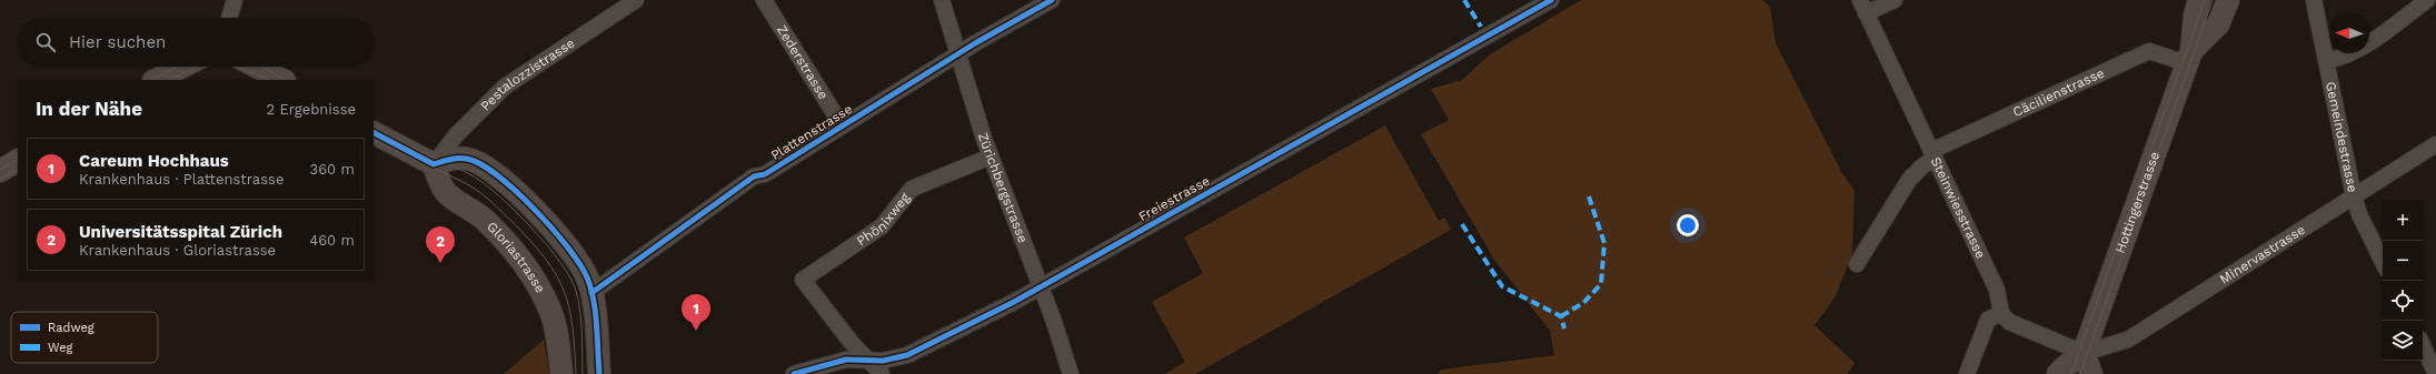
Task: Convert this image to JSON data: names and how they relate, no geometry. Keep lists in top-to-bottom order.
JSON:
{
  "streets": {
    "street": [
      "Zederstrasse",
      "Pestalozzistrasse",
      "Cäcilienstrasse",
      "Plattenstrasse",
      "Gemeindestrasse",
      "Zürichbergstrasse",
      "Freiestrasse",
      "Hottingerstrasse",
      "Steinwiesstrasse",
      "Phönixweg",
      "Minervastrasse",
      "Gloriastrasse"
    ]
  },
  "crossings": [
    ["Zederstrasse", "Plattenstrasse"],
    ["Pestalozzistrasse", "Gloriastrasse"],
    ["Cäcilienstrasse", "Hottingerstrasse"],
    ["Cäcilienstrasse", "Steinwiesstrasse"],
    ["Plattenstrasse", "Zürichbergstrasse"],
    ["Gemeindestrasse", "Minervastrasse"],
    ["Zürichbergstrasse", "Freiestrasse"],
    ["Zürichbergstrasse", "Phönixweg"],
    ["Freiestrasse", "Phönixweg"],
    ["Hottingerstrasse", "Minervastrasse"]
  ],
  "legend": ["Radweg", "Weg"],
  "north": "left",
  "page": {
    "search": "Hier suchen",
    "heading": ["In der Nähe", "2 Ergebnisse"],
    "list": [
      {
        "mark": "1",
        "name": "Careum Hochhaus",
        "note": "Krankenhaus · Plattenstrasse",
        "value": "360 m"
      },
      {
        "mark": "2",
        "name": "Universitätsspital Zürich",
        "note": "Krankenhaus · Gloriastrasse",
        "value": "460 m"
      }
    ],
    "map_buttons": ["+", "−"],
    "pins": ["2", "1"]
  }
}
